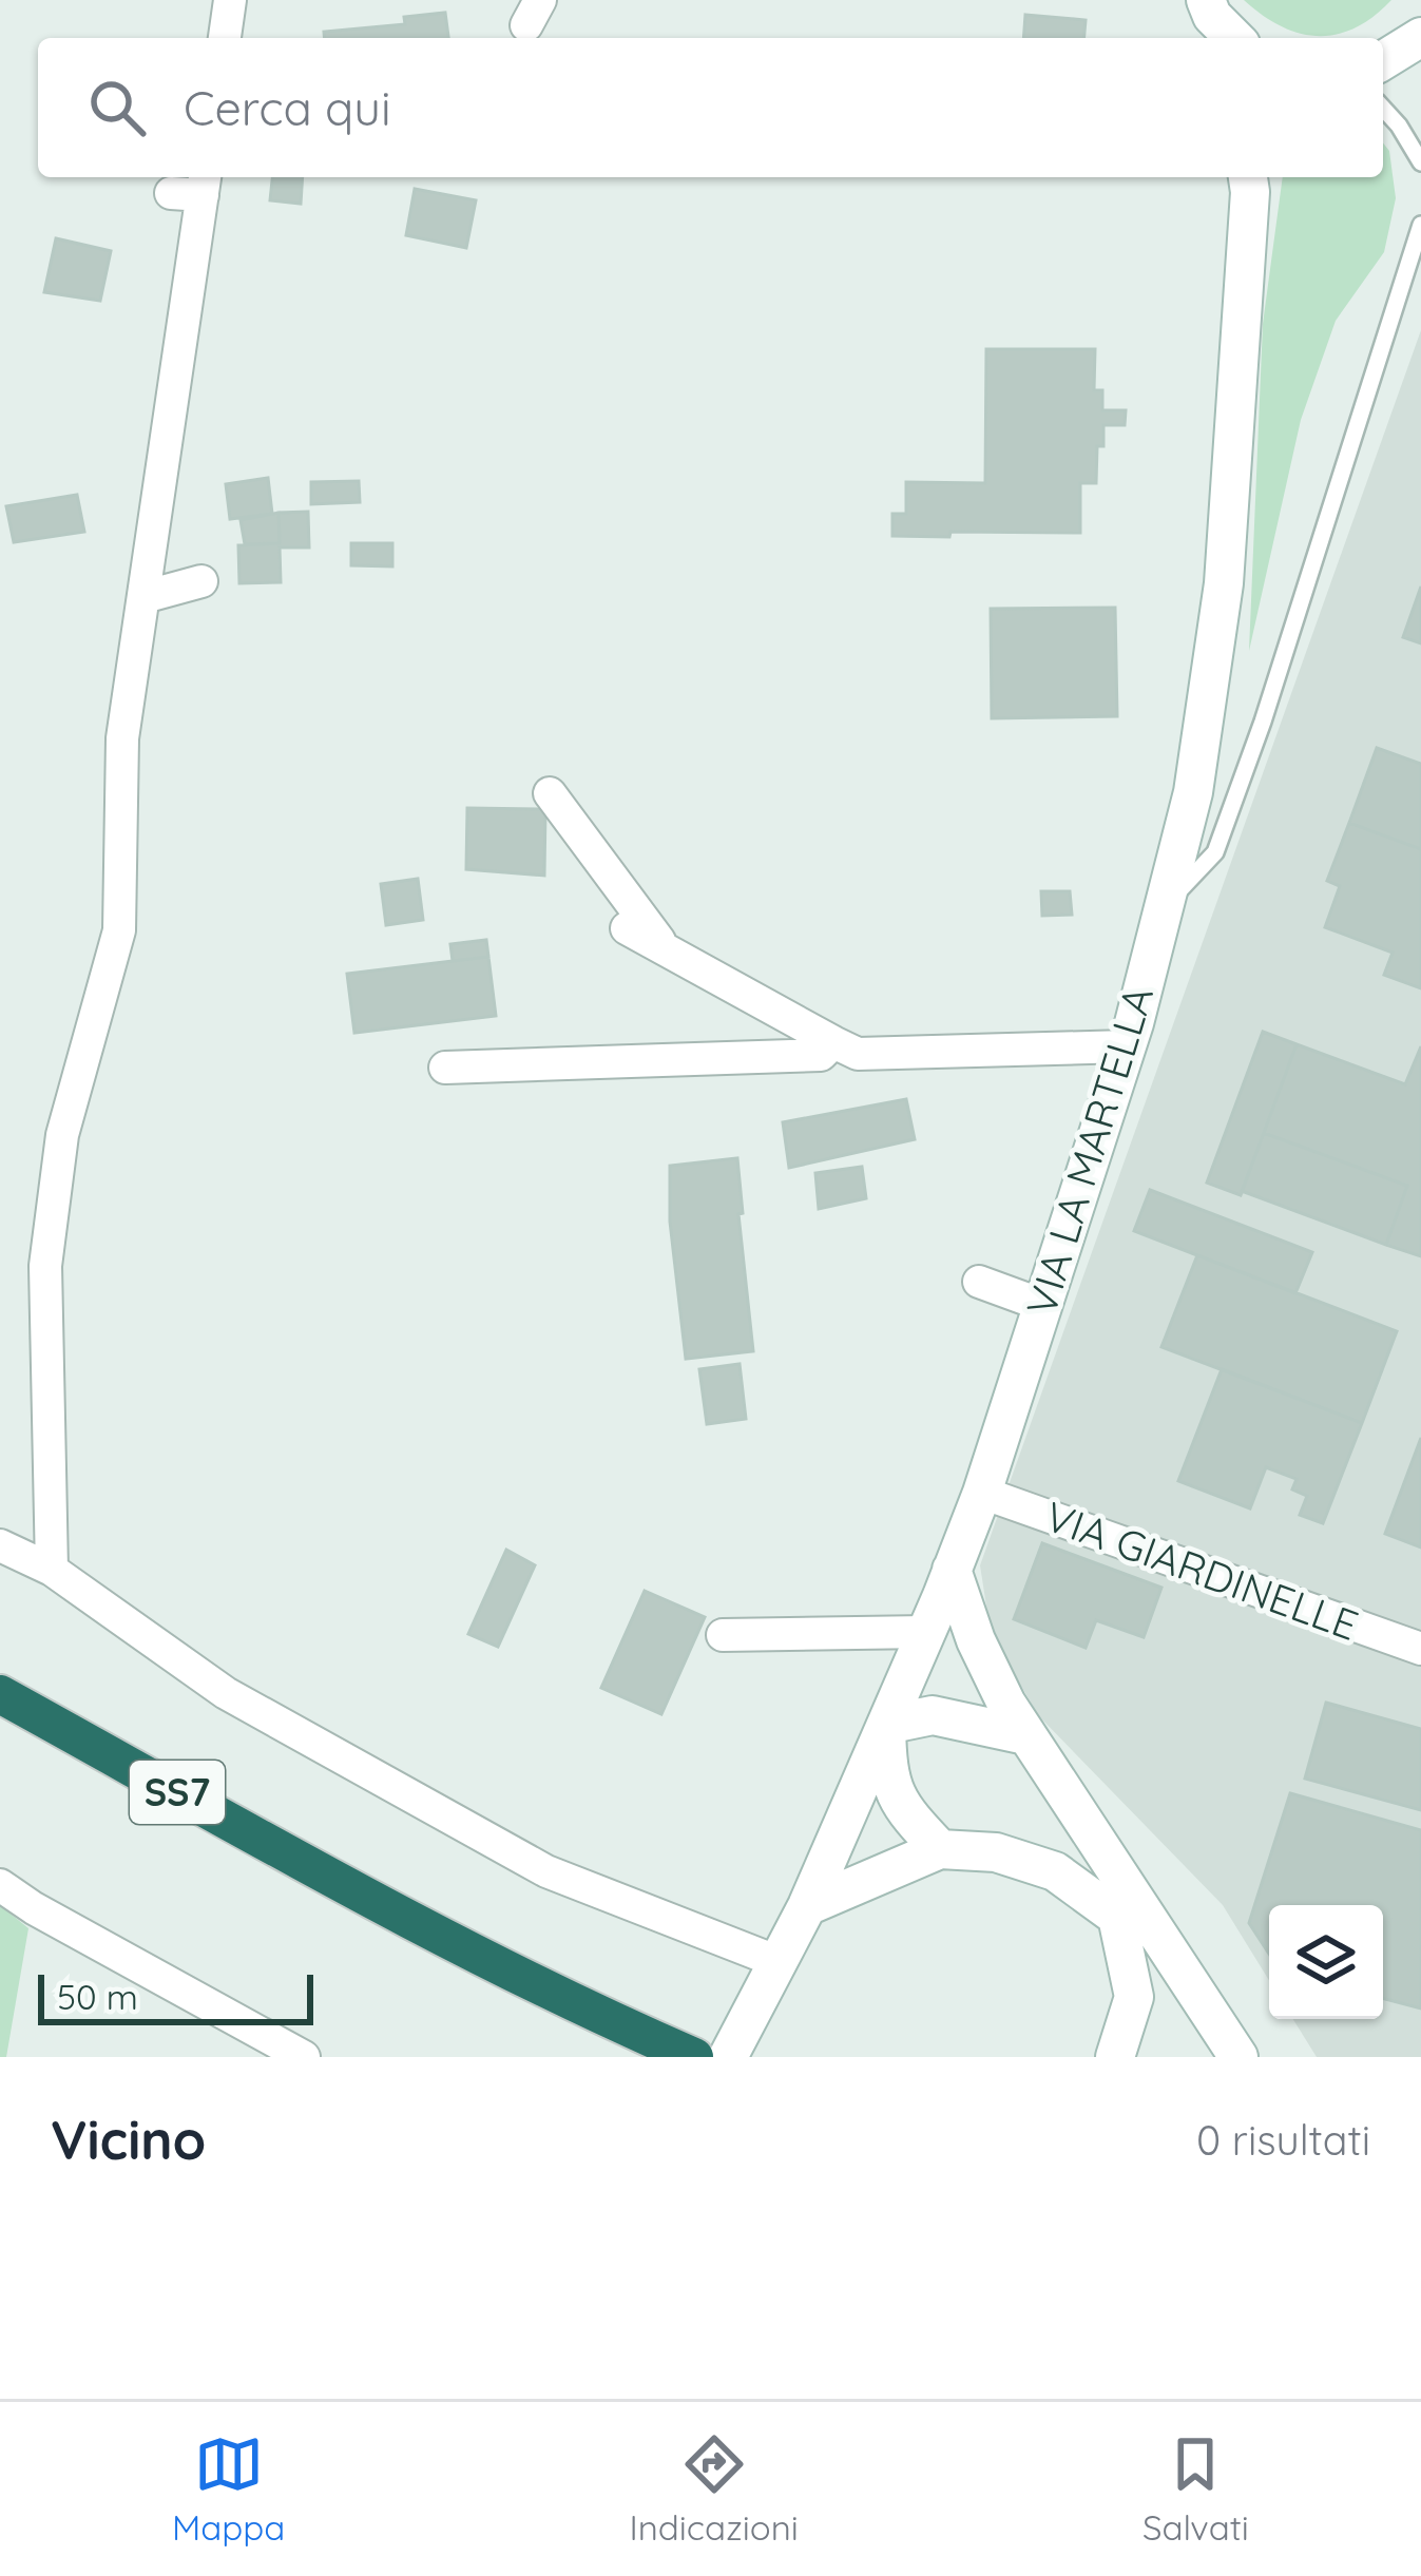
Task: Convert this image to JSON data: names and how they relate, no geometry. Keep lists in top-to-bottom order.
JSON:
{
  "streets": {
    "highway": ["SS7"],
    "street": ["VIA LA MARTELLA", "VIA GIARDINELLE"]
  },
  "crossings": [
    ["VIA LA MARTELLA", "VIA GIARDINELLE"]
  ],
  "scale_bar": "50 m",
  "page": {
    "search": "Cerca qui",
    "scale": "50 m",
    "heading": ["Vicino", "0 risultati"],
    "nav": ["Mappa", "Indicazioni", "Salvati"]
  }
}
